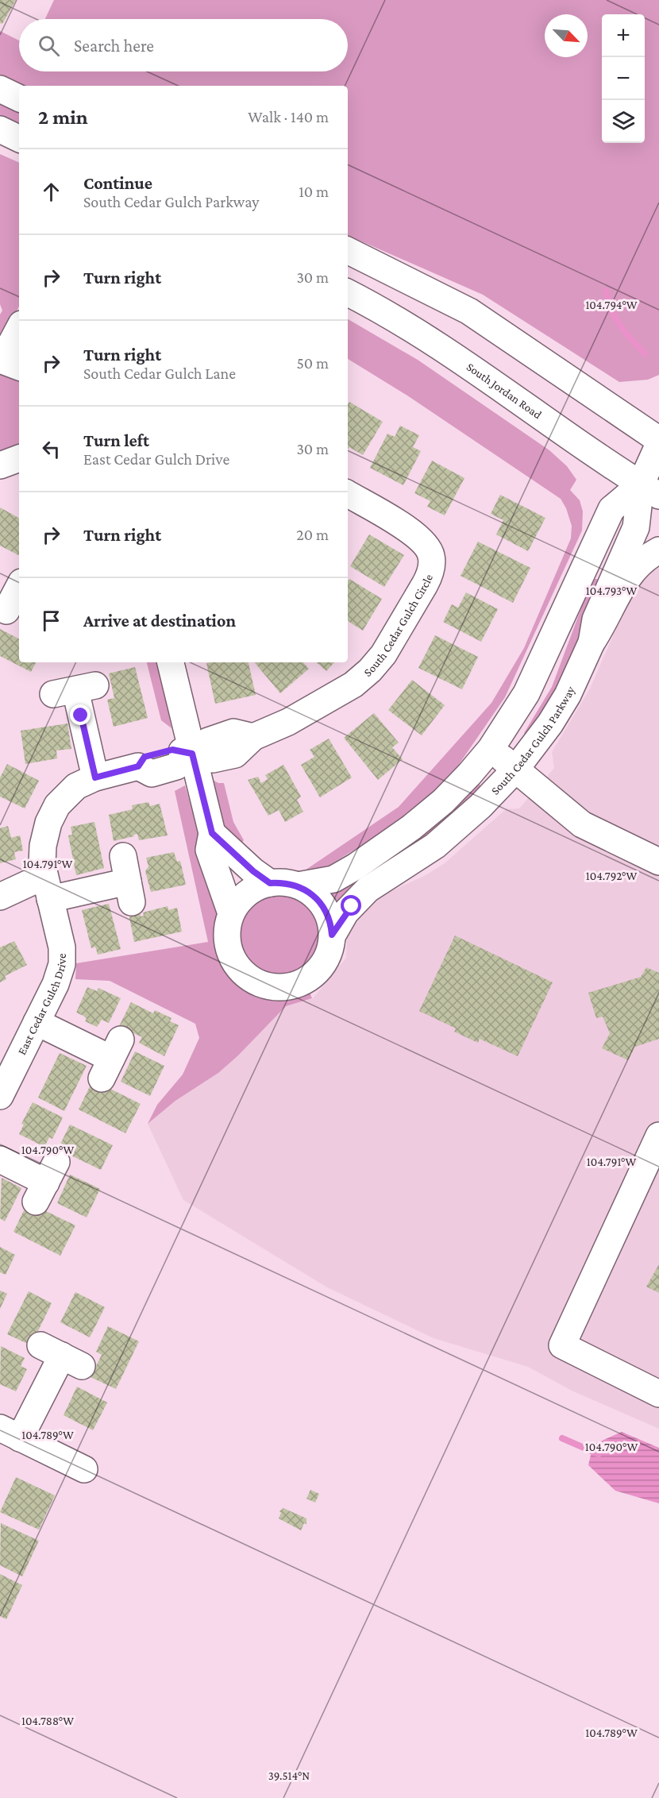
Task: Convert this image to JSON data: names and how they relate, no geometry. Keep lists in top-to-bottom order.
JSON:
{
  "streets": {
    "street": [
      "South Jordan Road",
      "South Cedar Gulch Circle",
      "South Cedar Gulch Parkway",
      "East Cedar Gulch Drive"
    ]
  },
  "crossings": [
    ["South Jordan Road", "South Cedar Gulch Parkway"],
    ["South Cedar Gulch Circle", "East Cedar Gulch Drive"]
  ],
  "north": "bottom right",
  "page": {
    "map_buttons": ["+", "−"],
    "search": "Search here",
    "heading": ["2 min", "Walk · 140 m"],
    "list": [
      ["Continue", "South Cedar Gulch Parkway", "10 m"],
      ["Turn right", "30 m"],
      ["Turn right", "South Cedar Gulch Lane", "50 m"],
      ["Turn left", "East Cedar Gulch Drive", "30 m"],
      ["Turn right", "20 m"],
      "Arrive at destination"
    ]
  },
  "coordinates": [
    "104.794°W",
    "104.793°W",
    "104.791°W",
    "104.792°W",
    "104.790°W",
    "104.789°W",
    "104.788°W",
    "39.514°N"
  ]
}
